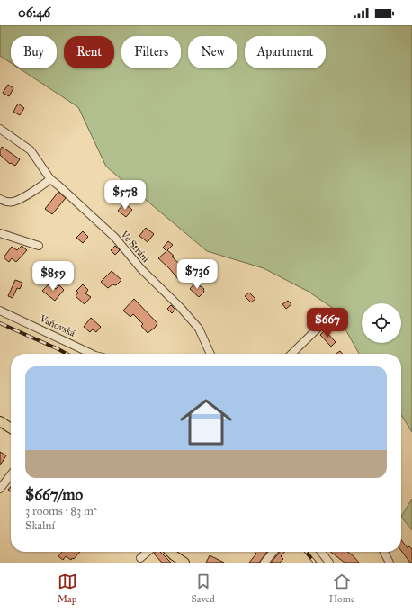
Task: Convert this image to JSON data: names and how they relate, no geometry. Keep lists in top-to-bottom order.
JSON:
{
  "streets": {
    "street": ["Ve Stráni", "Vaňovská"]
  },
  "page": {
    "status": "06:46",
    "chip": [
      "Buy",
      "Rent",
      "Filters",
      "New",
      "Apartment"
    ],
    "price": [
      "$578",
      "$736",
      "$859",
      "$667"
    ],
    "list": [
      {
        "name": "$667/mo",
        "note": "3 rooms · 83 m² · Skalní"
      }
    ],
    "tabs": ["Map", "Saved", "Home"]
  }
}
